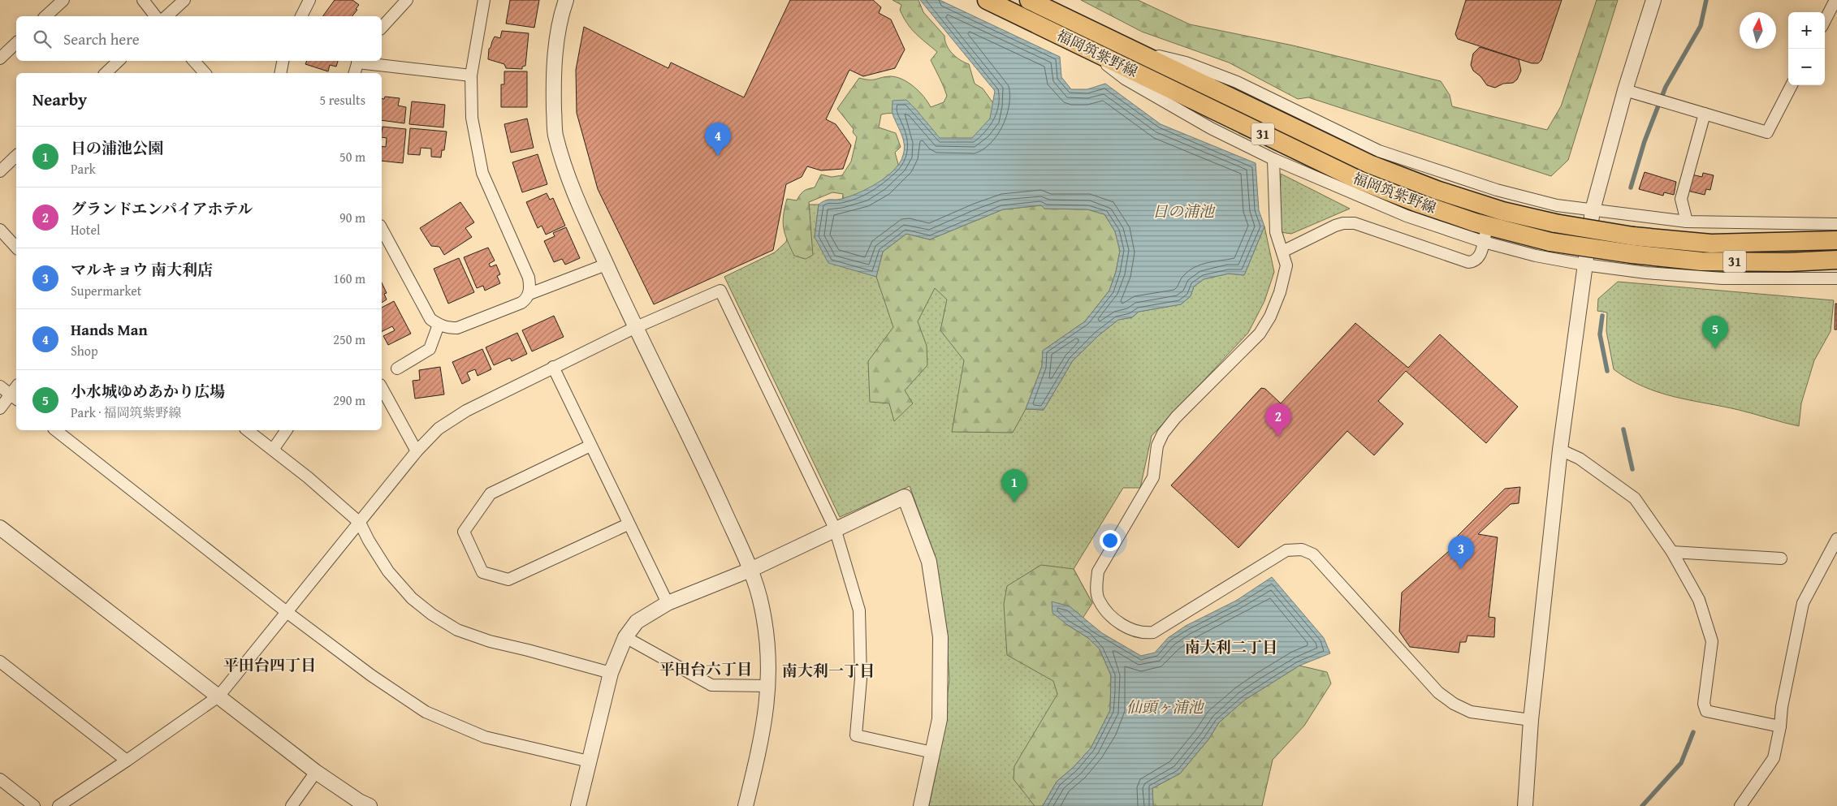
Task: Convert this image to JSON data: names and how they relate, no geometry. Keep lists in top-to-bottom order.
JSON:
{
  "streets": {
    "main road": ["福岡筑紫野線", "31"]
  },
  "districts": [
    "南大利二丁目",
    "平田台四丁目",
    "平田台六丁目",
    "南大利一丁目"
  ],
  "water": ["日の浦池", "仙頭ヶ浦池"],
  "north": "top",
  "page": {
    "map_buttons": ["+", "−"],
    "search": "Search here",
    "heading": ["Nearby", "5 results"],
    "pins": [
      "4",
      "5",
      "2",
      "1",
      "3"
    ],
    "list": [
      {
        "mark": "1",
        "name": "日の浦池公園",
        "note": "Park",
        "value": "50 m"
      },
      {
        "mark": "2",
        "name": "グランドエンパイアホテル",
        "note": "Hotel",
        "value": "90 m"
      },
      {
        "mark": "3",
        "name": "マルキョウ 南大利店",
        "note": "Supermarket",
        "value": "160 m"
      },
      {
        "mark": "4",
        "name": "Hands Man",
        "note": "Shop",
        "value": "250 m"
      },
      {
        "mark": "5",
        "name": "小水城ゆめあかり広場",
        "note": "Park · 福岡筑紫野線",
        "value": "290 m"
      }
    ]
  }
}
